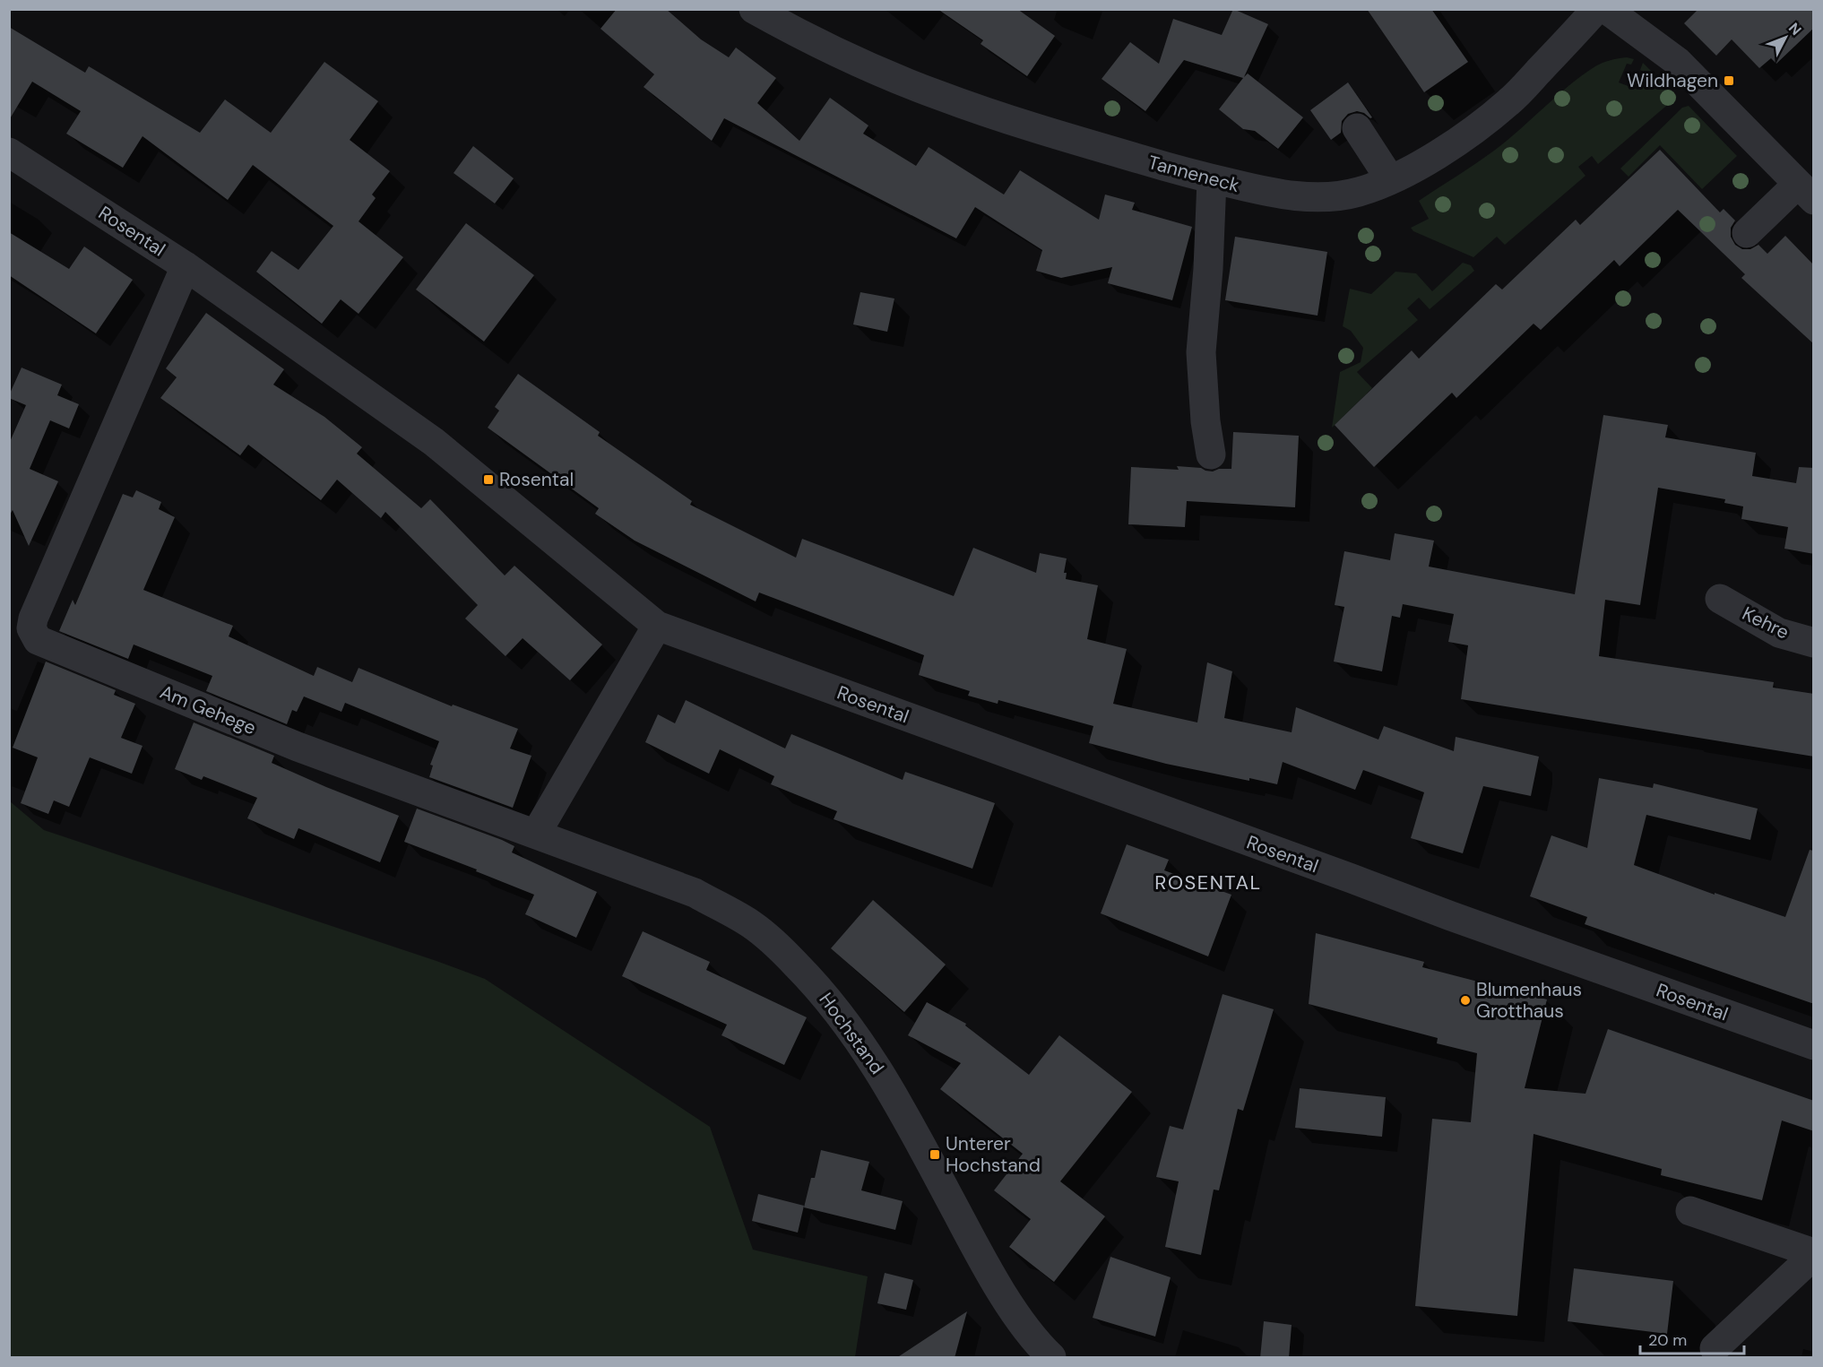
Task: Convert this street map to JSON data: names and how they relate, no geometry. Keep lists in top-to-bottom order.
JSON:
{
  "streets": {
    "street": [
      "Tanneneck",
      "Rosental",
      "Kehre",
      "Am Gehege",
      "Hochstand"
    ]
  },
  "crossings": [
    ["Rosental", "Am Gehege"],
    ["Am Gehege", "Hochstand"]
  ],
  "districts": ["ROSENTAL"],
  "places": {
    "transit": ["Wildhagen", "Rosental", "Unterer Hochstand"],
    "other": ["Blumenhaus Grotthaus"]
  },
  "scale_bar": "20 m",
  "north": "top right"
}
